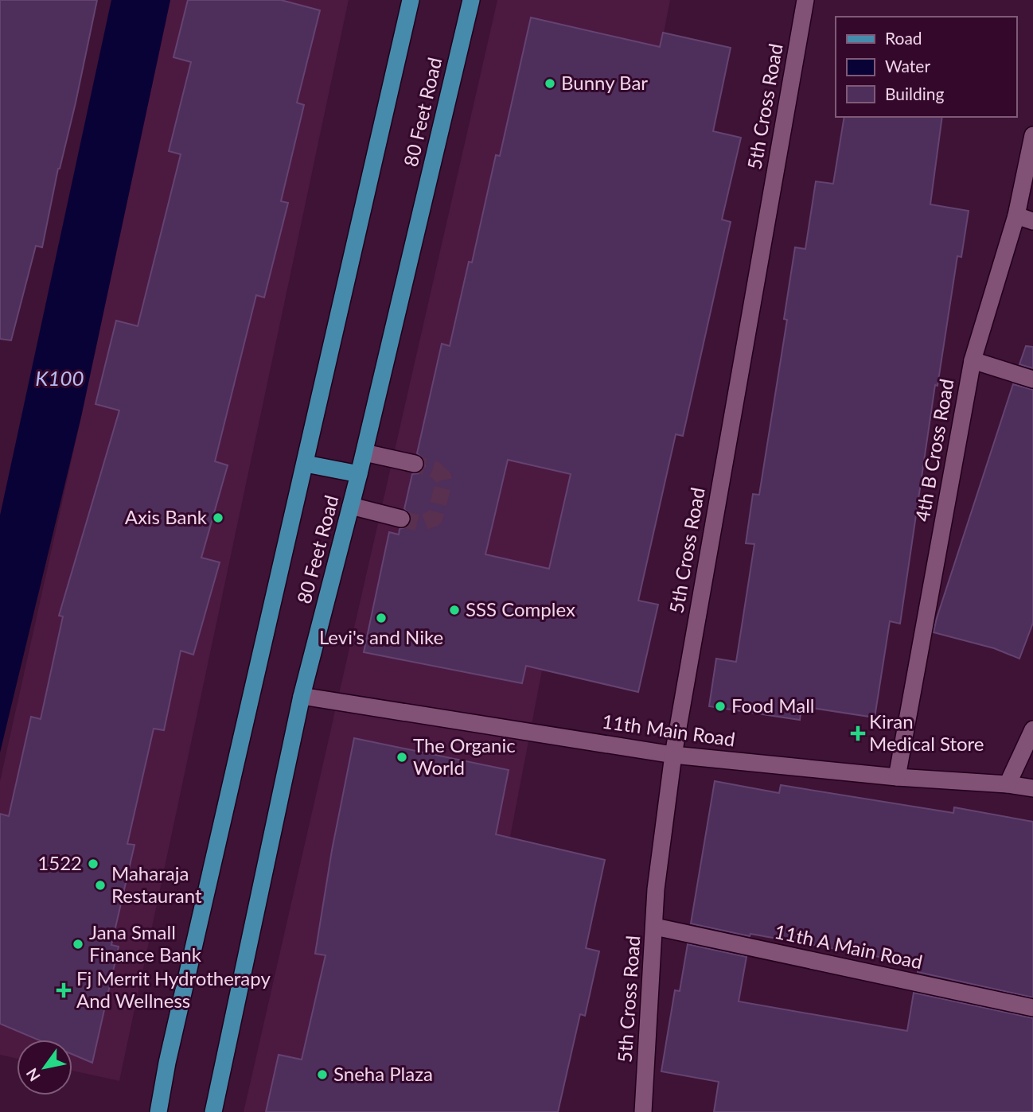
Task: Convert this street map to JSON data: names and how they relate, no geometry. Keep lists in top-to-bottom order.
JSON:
{
  "streets": {
    "main road": ["80 Feet Road"],
    "street": [
      "5th Cross Road",
      "4th B Cross Road",
      "11th Main Road",
      "11th A Main Road"
    ]
  },
  "crossings": [
    ["5th Cross Road", "11th Main Road"],
    ["5th Cross Road", "11th A Main Road"],
    ["80 Feet Road", "11th Main Road"],
    ["4th B Cross Road", "11th Main Road"]
  ],
  "water": ["K100"],
  "places": {
    "other": [
      "Bunny Bar",
      "Axis Bank",
      "SSS Complex",
      "Levi's and Nike",
      "Food Mall",
      "The Organic World",
      "1522",
      "Maharaja Restaurant",
      "Jana Small Finance Bank",
      "Sneha Plaza"
    ],
    "health": ["Kiran Medical Store", "Fj Merrit Hydrotherapy And Wellness"]
  },
  "legend": ["Road", "Water", "Building"],
  "north": "bottom left"
}
